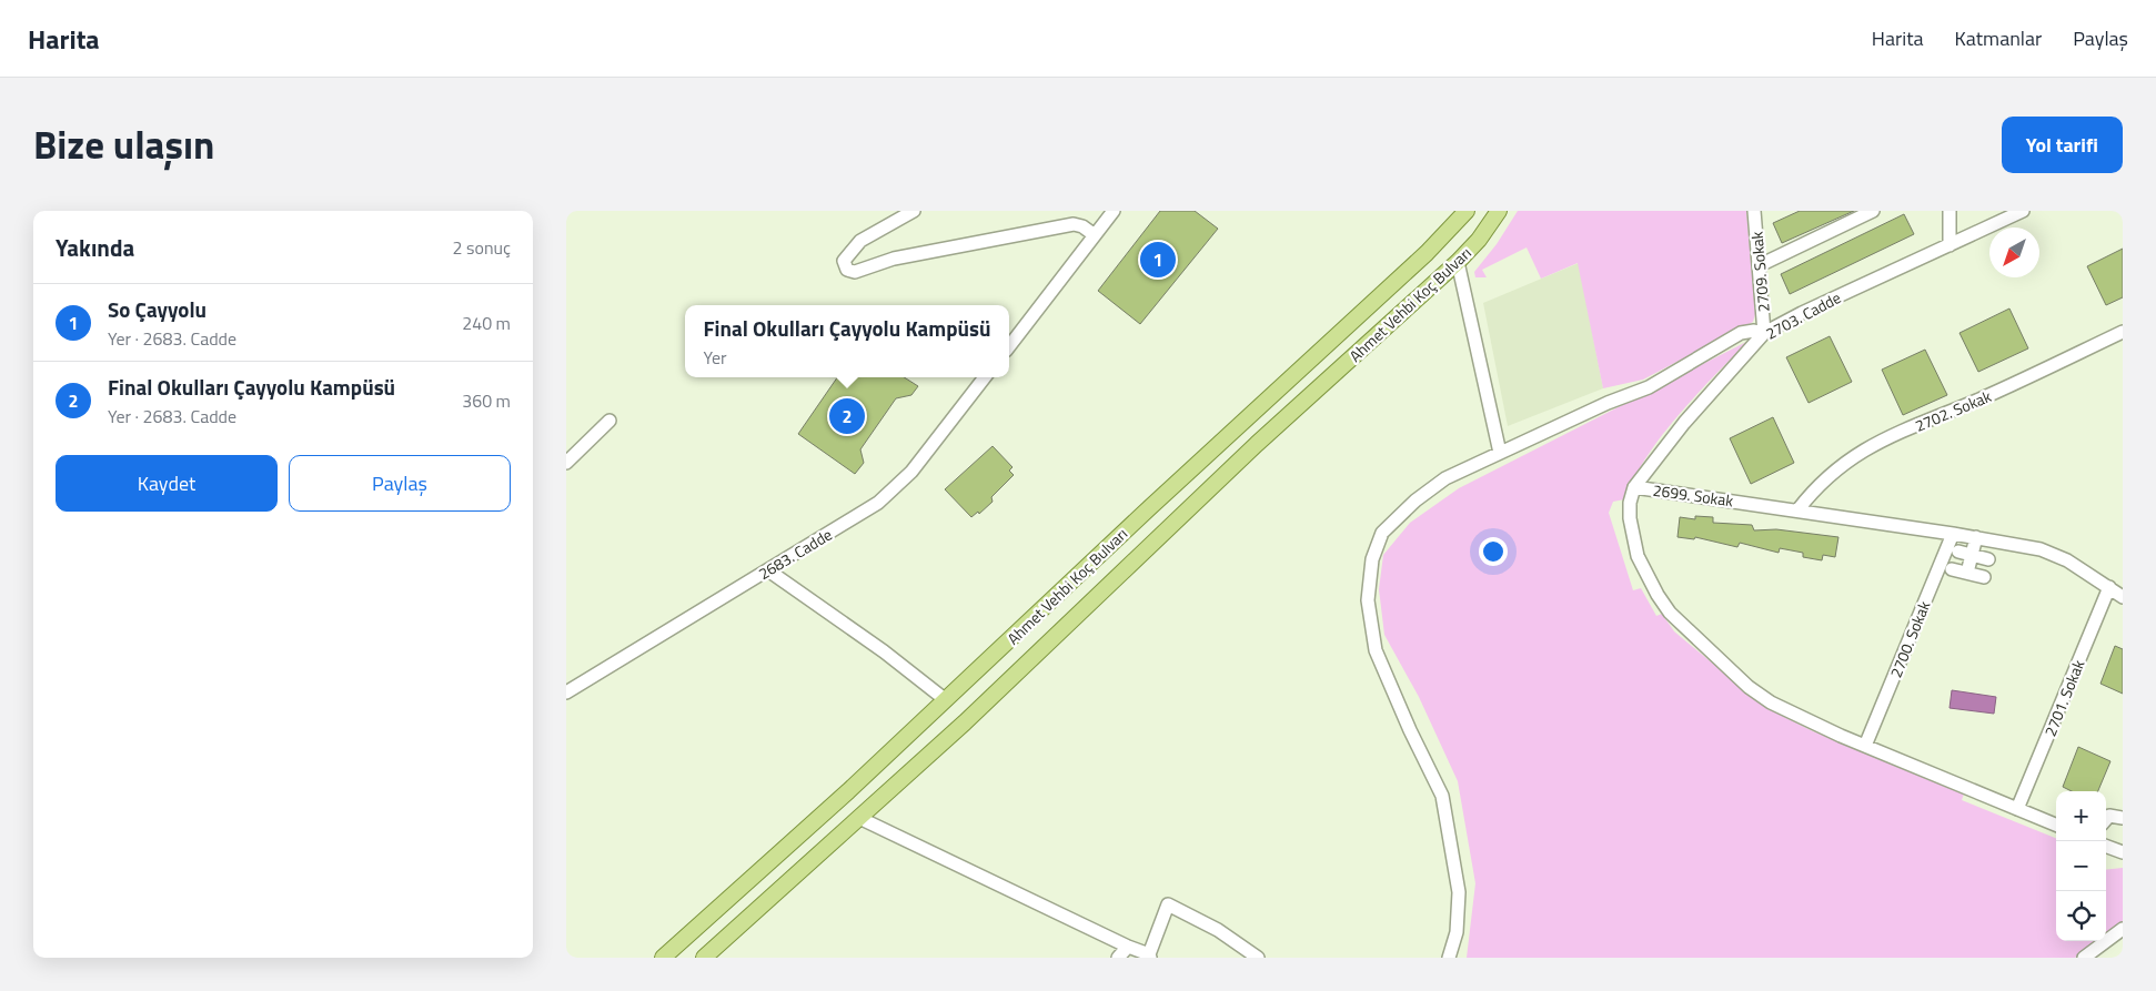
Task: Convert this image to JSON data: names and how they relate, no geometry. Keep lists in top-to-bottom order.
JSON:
{
  "streets": {
    "main road": ["Ahmet Vehbi Koç Bulvarı"],
    "street": [
      "2709. Sokak",
      "2703. Cadde",
      "2702. Sokak",
      "2699. Sokak",
      "2683. Cadde",
      "2700. Sokak",
      "2701. Sokak"
    ]
  },
  "crossings": [
    ["2709. Sokak", "2703. Cadde"],
    ["2703. Cadde", "2699. Sokak"],
    ["2702. Sokak", "2699. Sokak"],
    ["2699. Sokak", "2700. Sokak"],
    ["2699. Sokak", "2701. Sokak"]
  ],
  "north": "bottom left",
  "page": {
    "header": "Harita",
    "nav": ["Harita", "Katmanlar", "Paylaş"],
    "title": "Bize ulaşın",
    "buttons": [
      "Yol tarifi",
      ["Kaydet", "Paylaş"]
    ],
    "heading": ["Yakında", "2 sonuç"],
    "pins": ["1", "2"],
    "list": [
      {
        "mark": "1",
        "name": "So Çayyolu",
        "note": "Yer · 2683. Cadde",
        "value": "240 m"
      },
      {
        "mark": "2",
        "name": "Final Okulları Çayyolu Kampüsü",
        "note": "Yer · 2683. Cadde",
        "value": "360 m"
      }
    ],
    "popup": ["Final Okulları Çayyolu Kampüsü", "Yer"],
    "map_buttons": ["+", "−"]
  }
}
